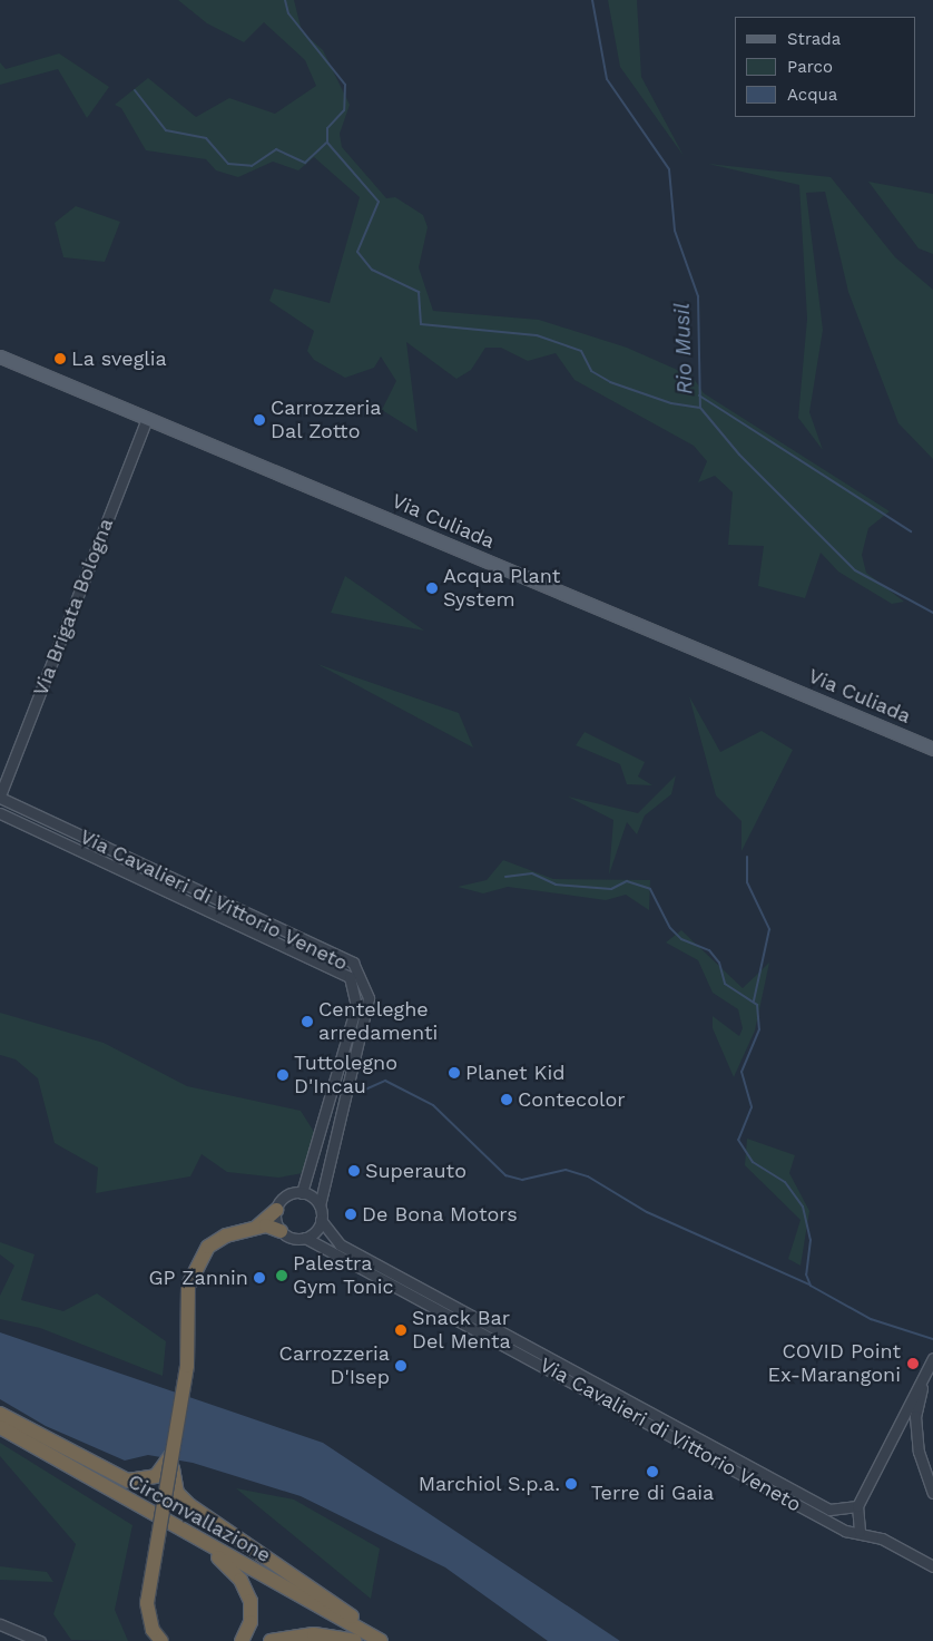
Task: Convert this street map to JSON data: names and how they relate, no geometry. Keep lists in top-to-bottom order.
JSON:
{
  "streets": {
    "highway": ["Circonvallazione"],
    "main road": ["Via Culiada"],
    "street": ["Via Brigata Bologna", "Via Cavalieri di Vittorio Veneto"]
  },
  "crossings": [
    ["Via Culiada", "Via Brigata Bologna"],
    ["Via Brigata Bologna", "Via Cavalieri di Vittorio Veneto"]
  ],
  "water": ["Rio Musil"],
  "places": [
    "La sveglia",
    "Carrozzeria Dal Zotto",
    "Acqua Plant System",
    "Centeleghe arredamenti",
    "Planet Kid",
    "Tuttolegno D'Incau",
    "Contecolor",
    "Superauto",
    "De Bona Motors",
    "Palestra Gym Tonic",
    "GP Zannin",
    "Snack Bar Del Menta",
    "COVID Point Ex-Marangoni",
    "Carrozzeria D'Isep",
    "Terre di Gaia",
    "Marchiol S.p.a."
  ],
  "legend": ["Strada", "Parco", "Acqua"]
}
